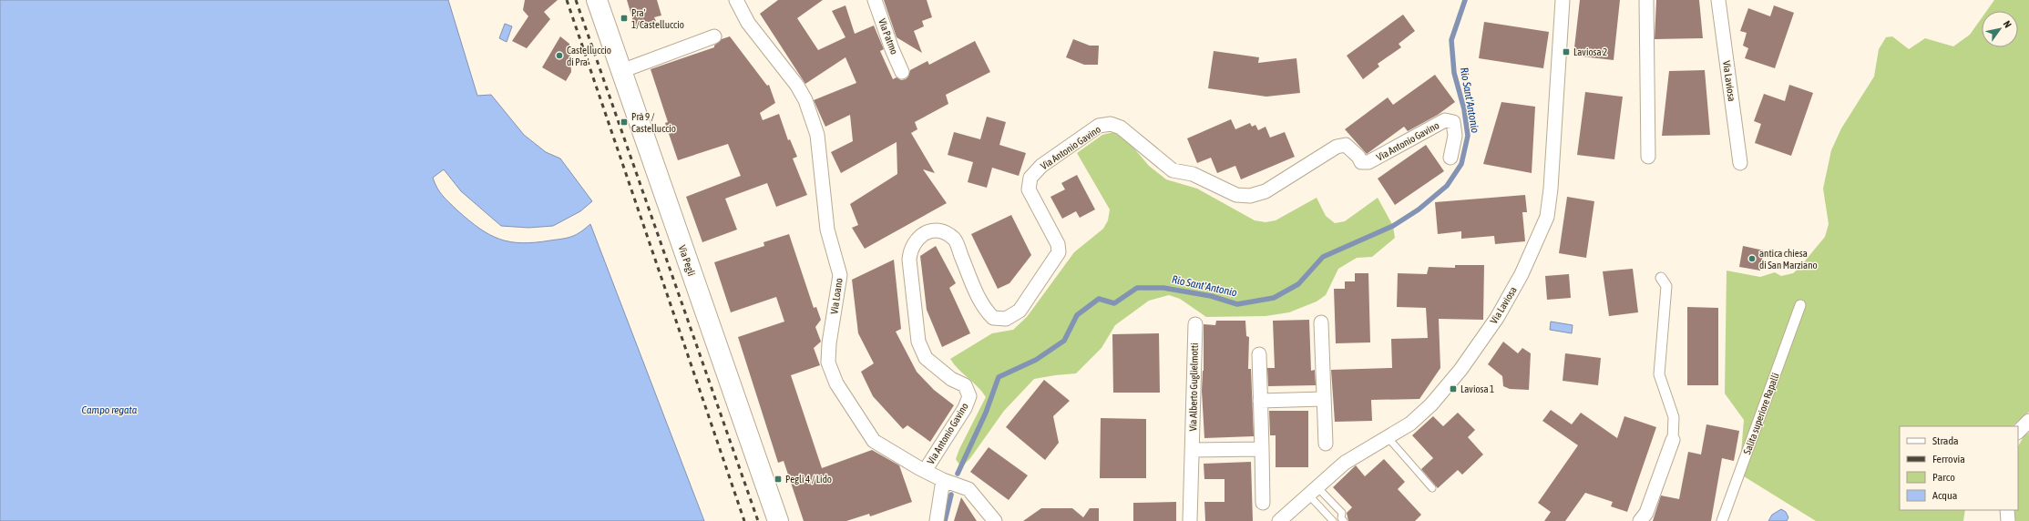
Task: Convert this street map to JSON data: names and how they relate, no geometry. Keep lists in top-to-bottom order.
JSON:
{
  "streets": {
    "main road": ["Via Pegli"],
    "street": [
      "Via Patmo",
      "Via Laviosa",
      "Via Antonio Gavino",
      "Via Loano",
      "Via Alberto Guglielmotti",
      "Salita superiore Rapalli"
    ]
  },
  "crossings": [
    ["Via Antonio Gavino", "Via Loano"]
  ],
  "water": ["Rio Sant'Antonio", "Campo regata"],
  "places": {
    "transit": [
      "Pra' 1/Castelluccio",
      "Laviosa 2",
      "Prà 9 / Castelluccio",
      "Laviosa 1",
      "Pegli 4 / Lido"
    ],
    "other": ["Castelluccio di Pra'", "antica chiesa di San Marziano"]
  },
  "legend": [
    "Strada",
    "Ferrovia",
    "Parco",
    "Acqua"
  ],
  "north": "top right"
}
